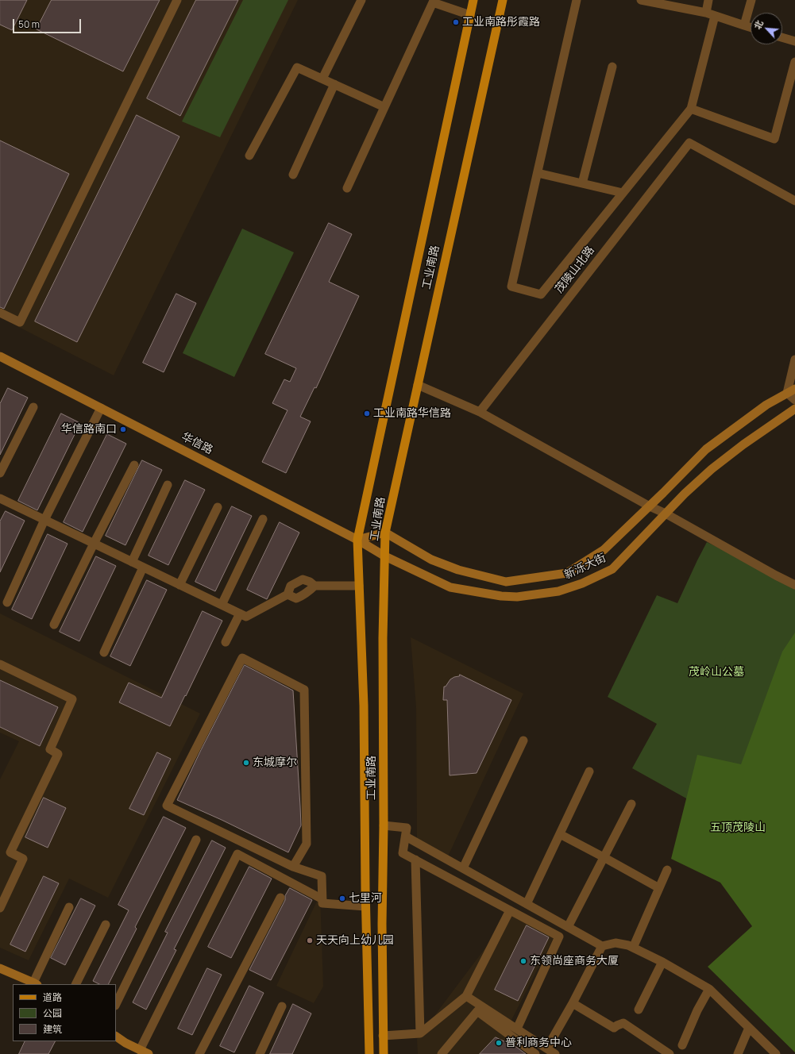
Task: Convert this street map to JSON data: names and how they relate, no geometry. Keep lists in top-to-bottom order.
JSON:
{
  "streets": {
    "main road": ["工业南路", "华信路", "新泺大街"],
    "street": ["茂陵山北路"]
  },
  "crossings": [
    ["工业南路", "华信路"],
    ["工业南路", "新泺大街"],
    ["华信路", "新泺大街"]
  ],
  "parks": ["茂岭山公墓", "五顶茂陵山"],
  "places": [
    "工业南路彤霞路",
    "工业南路华信路",
    "华信路南口",
    "东城摩尔",
    "七里河",
    "天天向上幼儿园",
    "东领尚座商务大厦",
    "普利商务中心"
  ],
  "legend": ["道路", "公园", "建筑"],
  "scale_bar": "50 m",
  "north": "top left"
}
